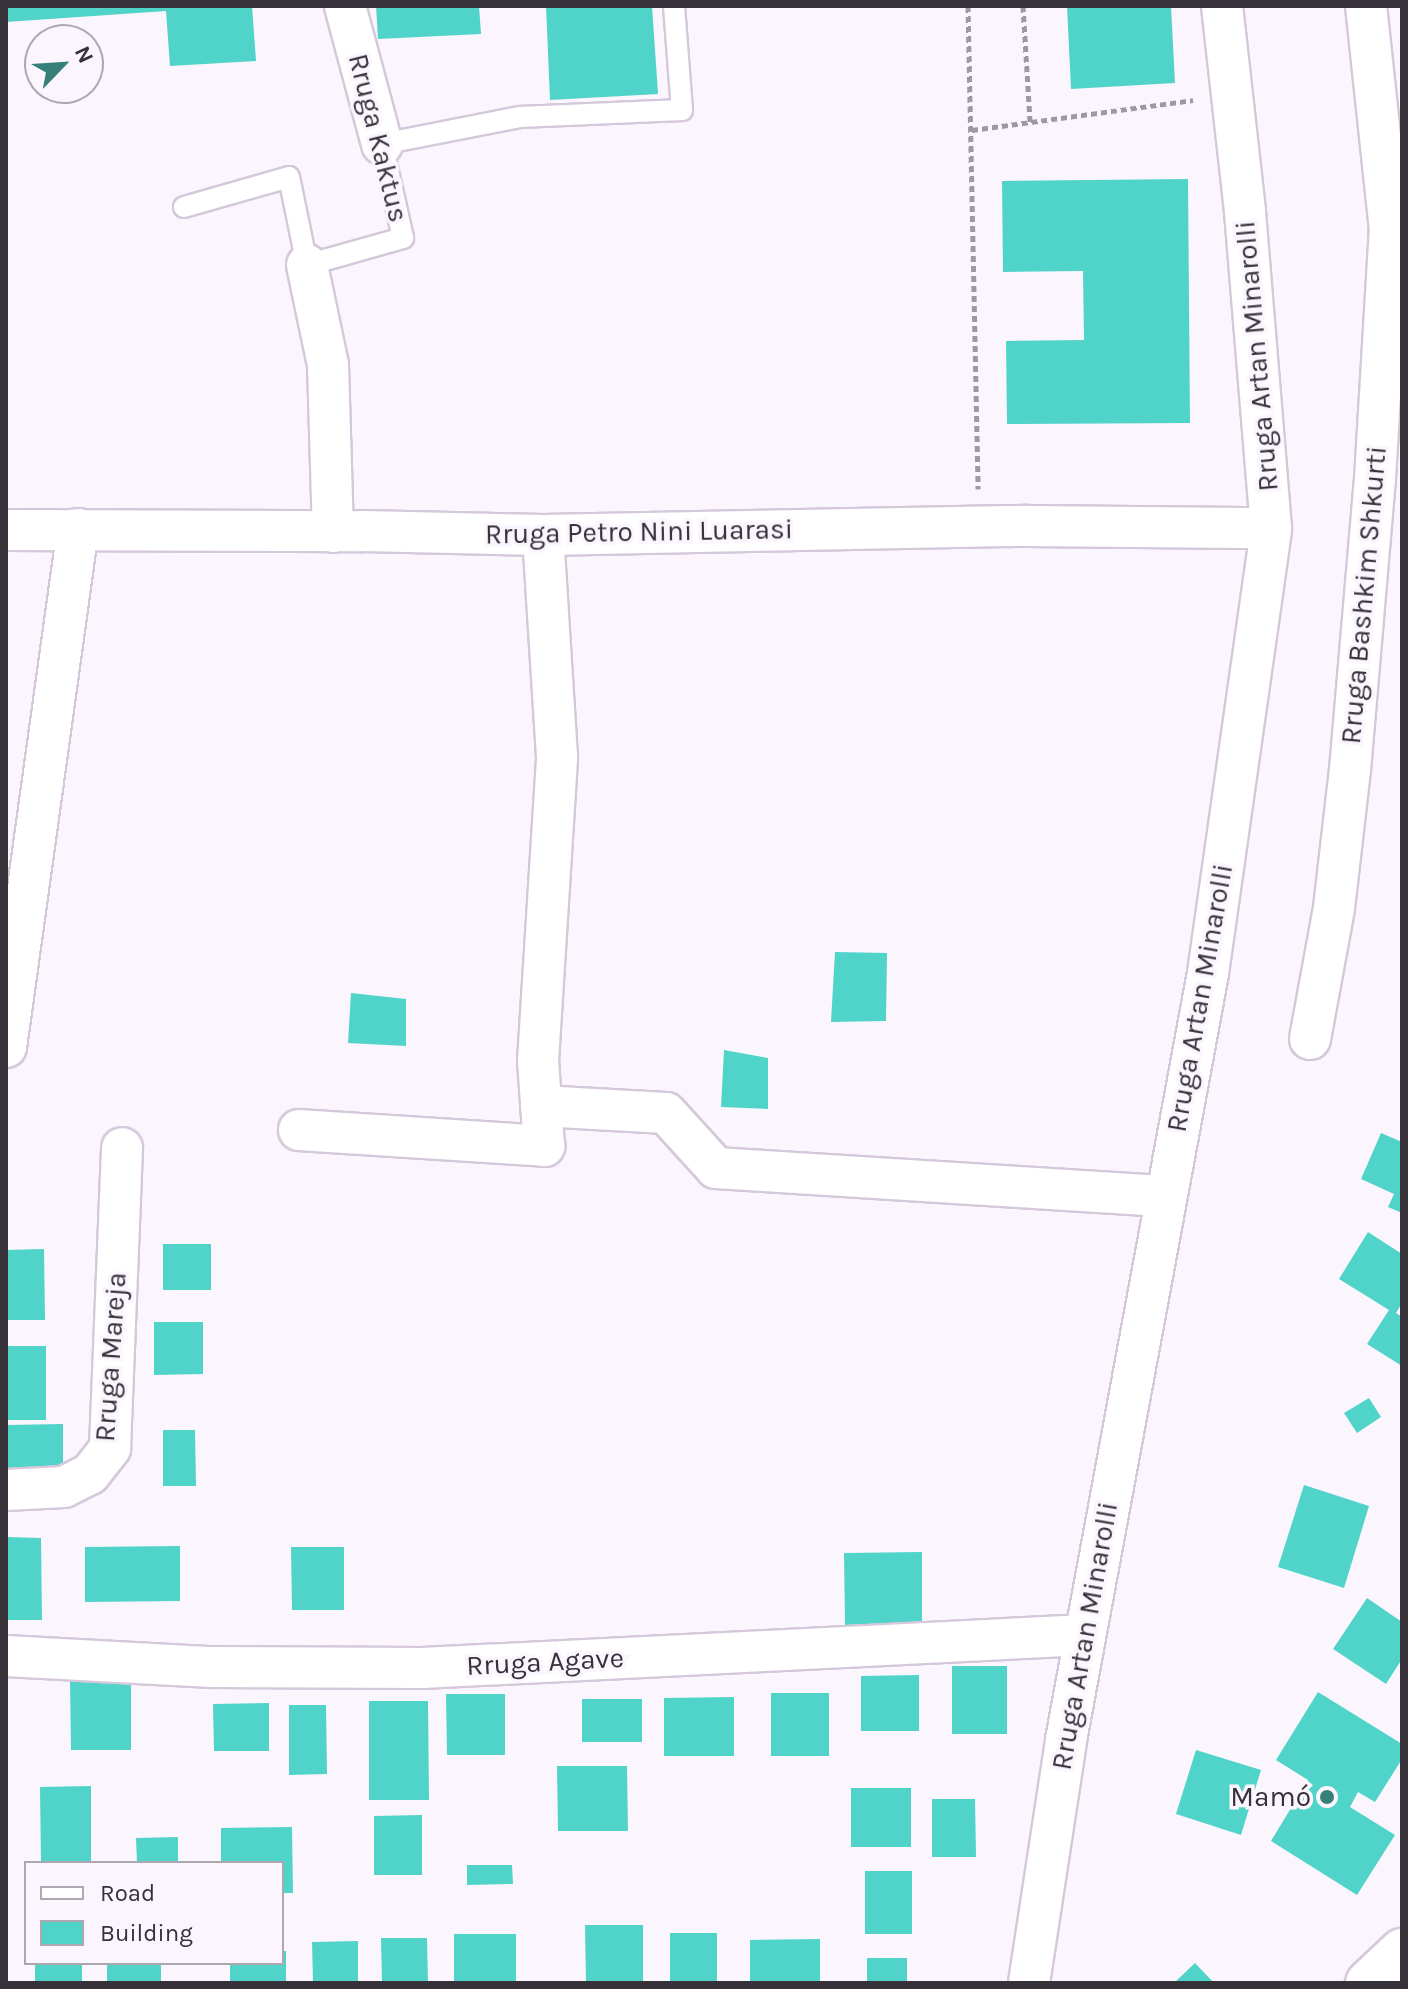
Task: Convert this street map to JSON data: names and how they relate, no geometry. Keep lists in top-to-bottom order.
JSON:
{
  "streets": {
    "street": [
      "Rruga Kaktus",
      "Rruga Artan Minarolli",
      "Rruga Petro Nini Luarasi",
      "Rruga Bashkim Shkurti",
      "Rruga Mareja",
      "Rruga Agave"
    ]
  },
  "crossings": [
    ["Rruga Artan Minarolli", "Rruga Petro Nini Luarasi"],
    ["Rruga Artan Minarolli", "Rruga Agave"]
  ],
  "places": ["Mamó"],
  "legend": ["Road", "Building"],
  "north": "top right"
}
